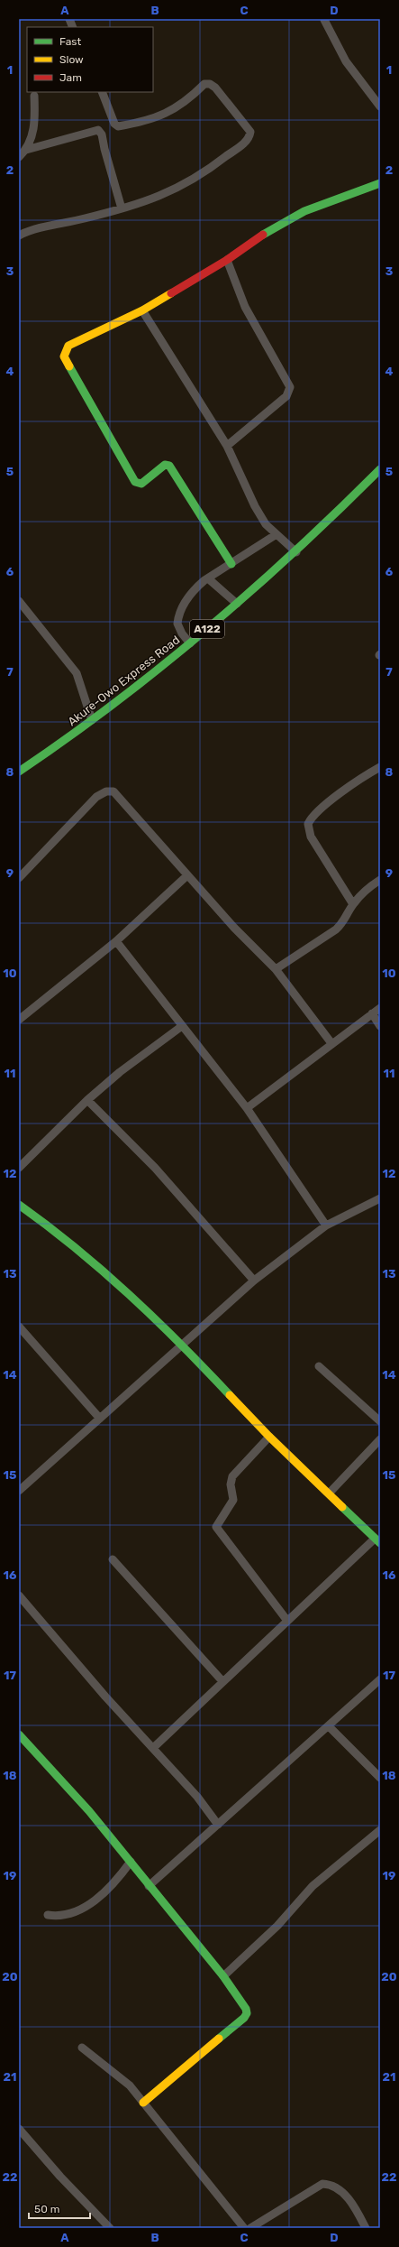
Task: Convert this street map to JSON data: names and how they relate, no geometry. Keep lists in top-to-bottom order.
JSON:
{
  "streets": {
    "main road": ["A122", "Akure-Owo Express Road"]
  },
  "legend": ["Fast", "Slow", "Jam"],
  "scale_bar": "50 m",
  "grid": {
    "columns": [
      "A",
      "B",
      "C",
      "D"
    ],
    "rows": [
      "1",
      "2",
      "3",
      "4",
      "5",
      "6",
      "7",
      "8",
      "9",
      "10",
      "11",
      "12",
      "13",
      "14",
      "15",
      "16",
      "17",
      "18",
      "19",
      "20",
      "21",
      "22"
    ]
  }
}
